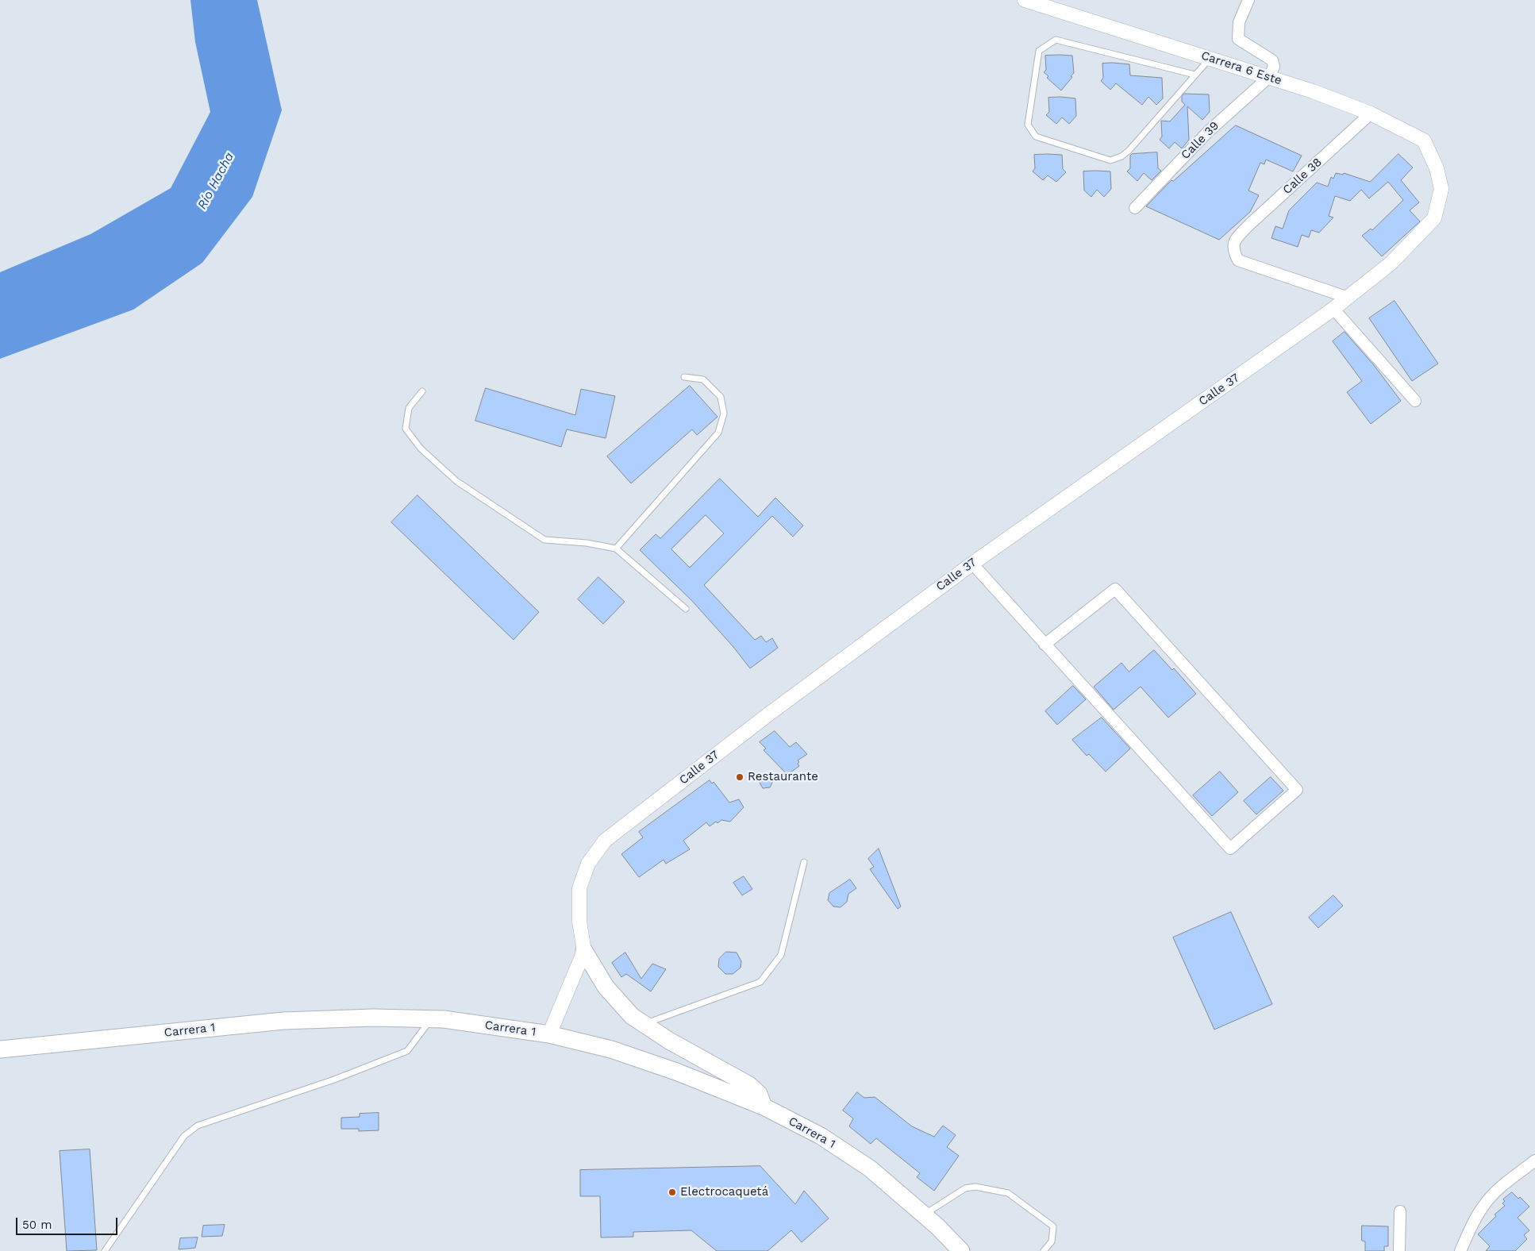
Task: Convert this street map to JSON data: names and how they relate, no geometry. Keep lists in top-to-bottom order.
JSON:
{
  "streets": {
    "main road": ["Carrera 1"],
    "street": [
      "Carrera 6 Este",
      "Calle 39",
      "Calle 38",
      "Calle 37"
    ]
  },
  "crossings": [
    ["Carrera 6 Este", "Calle 39"],
    ["Carrera 6 Este", "Calle 38"],
    ["Carrera 6 Este", "Calle 37"],
    ["Calle 38", "Calle 37"]
  ],
  "water": ["Río Hacha"],
  "places": ["Restaurante", "Electrocaquetá"],
  "scale_bar": "50 m"
}
